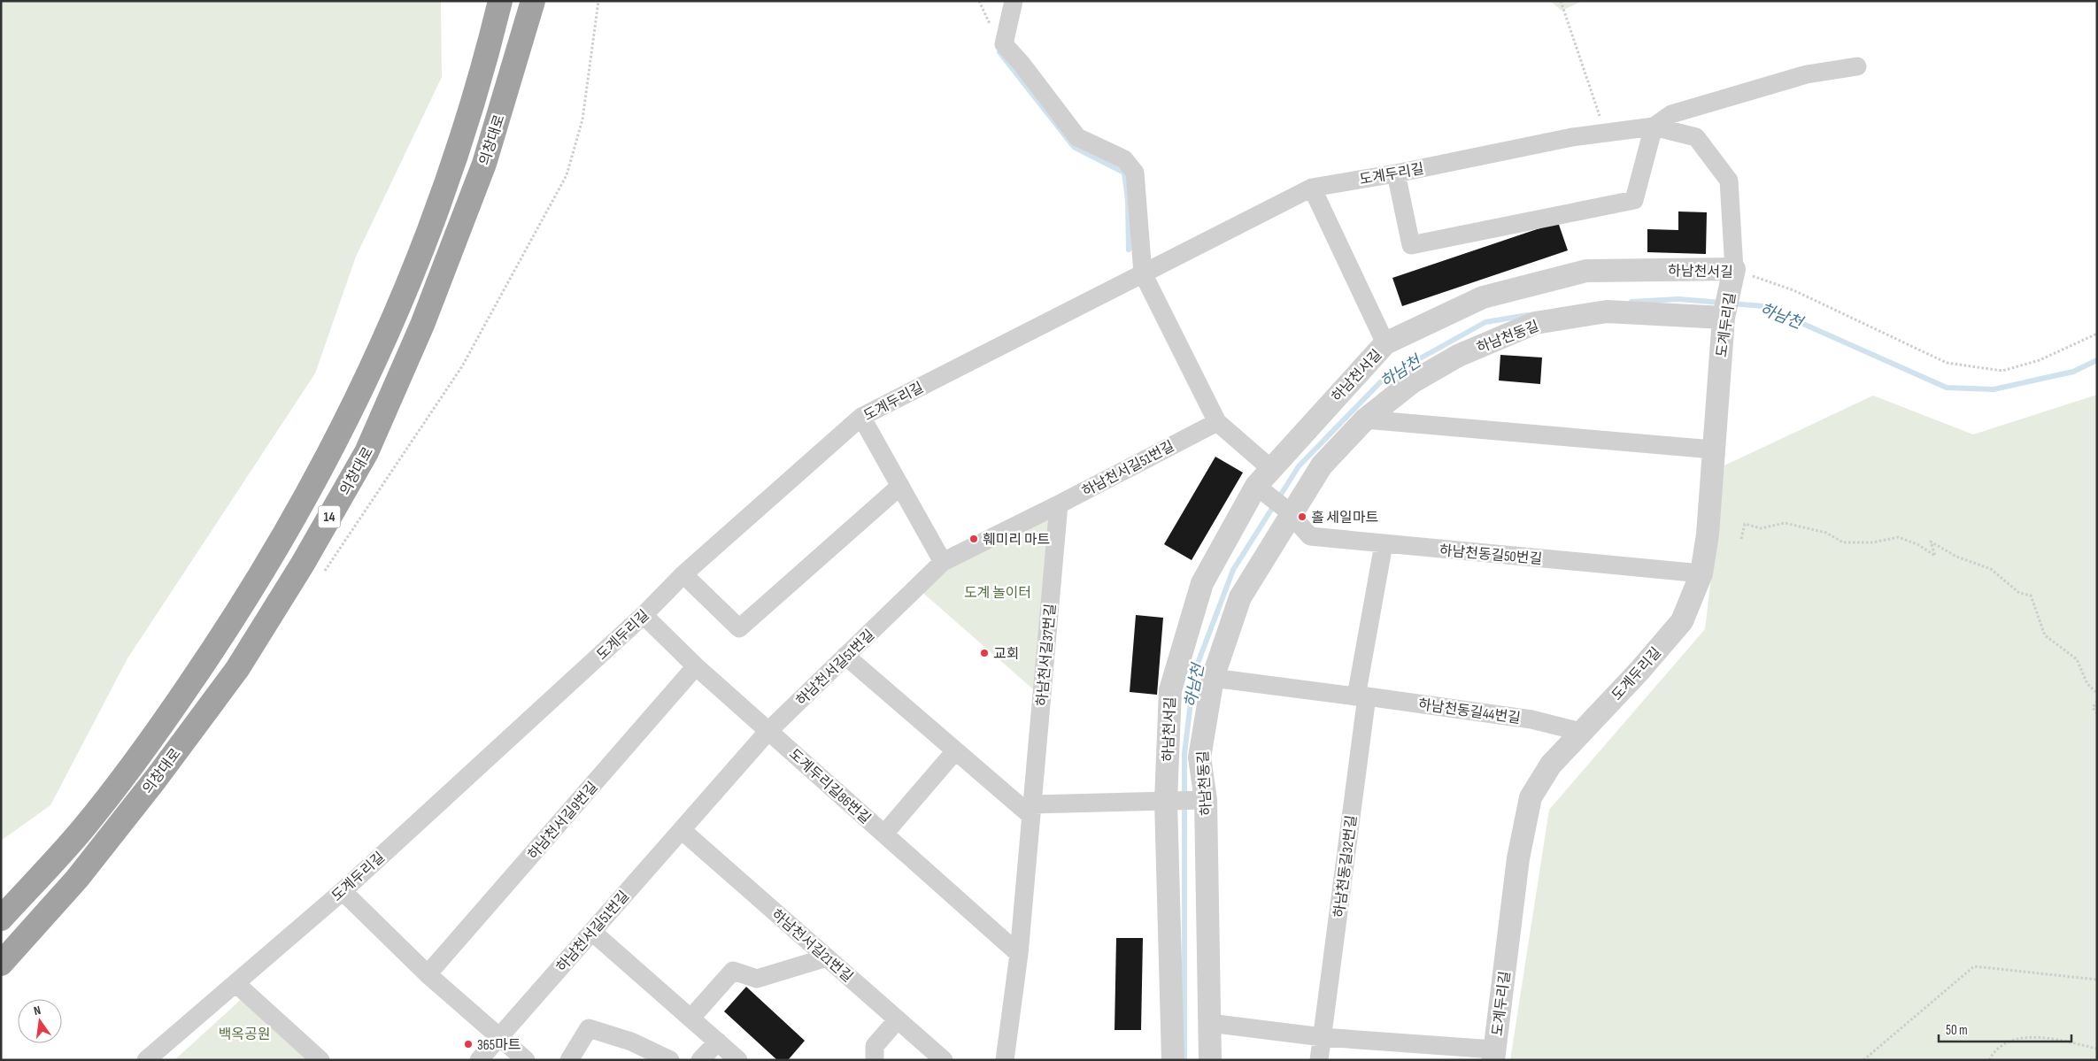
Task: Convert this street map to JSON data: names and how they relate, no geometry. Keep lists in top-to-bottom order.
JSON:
{
  "streets": {
    "highway": ["의창대로", "14"],
    "street": [
      "도계두리길",
      "하남천서길",
      "하남천동길",
      "하남천서길51번길",
      "하남천동길50번길",
      "하남천서길37번길",
      "하남천동길44번길",
      "도계두리길86번길",
      "하남천서길9번길",
      "하남천동길32번길",
      "하남천서길21번길"
    ]
  },
  "crossings": [
    ["도계두리길", "하남천서길"],
    ["도계두리길", "하남천동길"],
    ["도계두리길", "하남천동길50번길"],
    ["도계두리길", "하남천동길44번길"],
    ["도계두리길", "도계두리길86번길"],
    ["하남천서길", "하남천동길50번길"],
    ["하남천동길", "하남천동길50번길"],
    ["하남천동길", "하남천동길44번길"],
    ["하남천서길51번길", "하남천서길37번길"],
    ["하남천서길51번길", "도계두리길86번길"],
    ["하남천서길51번길", "하남천서길21번길"],
    ["하남천동길44번길", "하남천동길32번길"],
    ["도계두리길86번길", "하남천서길9번길"]
  ],
  "water": ["하남천"],
  "parks": ["도계 놀이터", "백옥공원"],
  "places": [
    "홀 세일마트",
    "훼미리 마트",
    "교회",
    "365마트"
  ],
  "scale_bar": "50 m",
  "north": "top"
}
